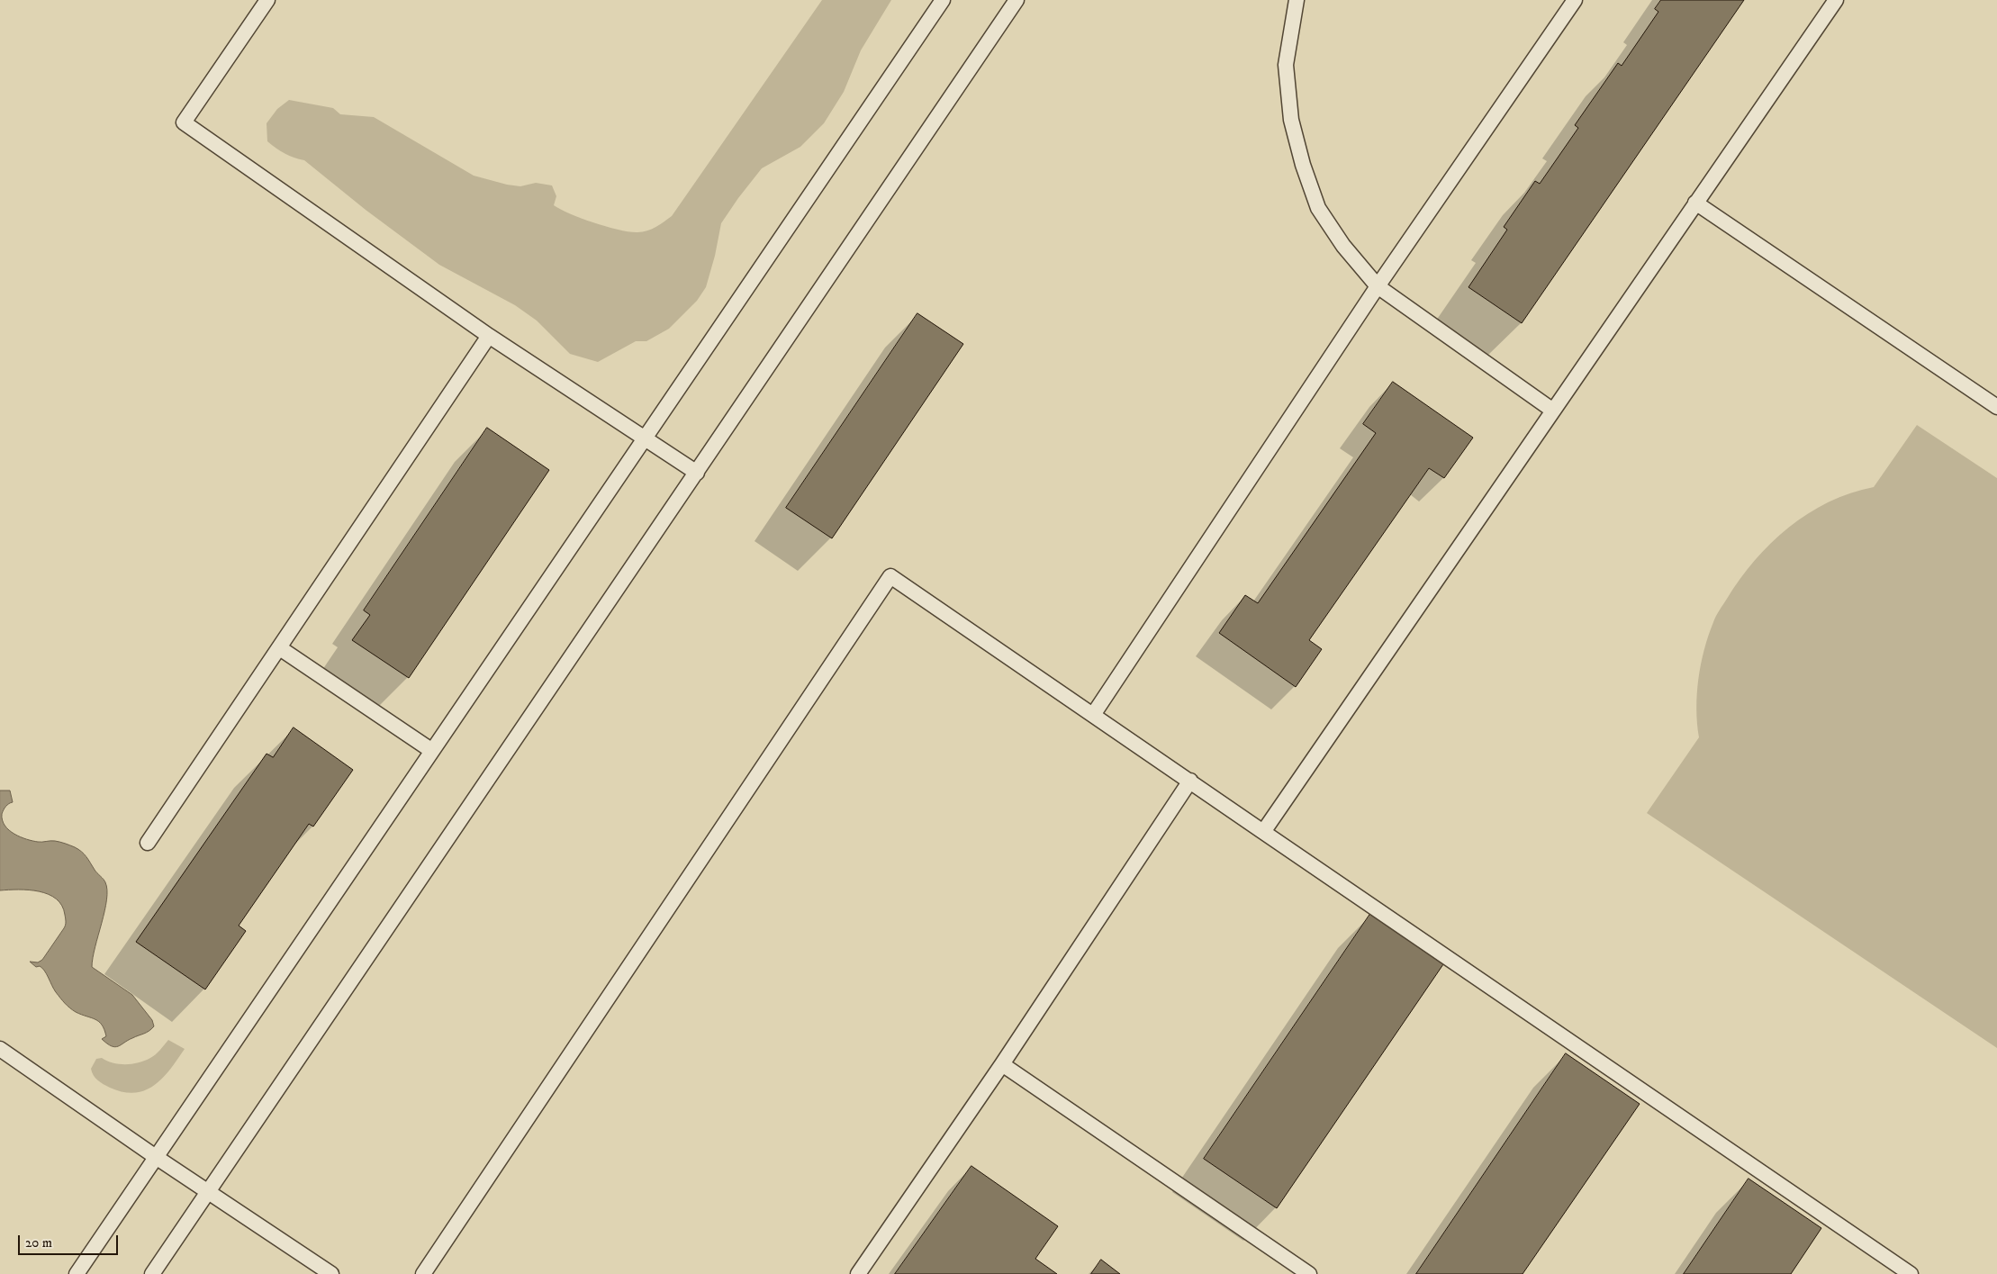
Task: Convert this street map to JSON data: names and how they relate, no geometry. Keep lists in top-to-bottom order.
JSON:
{
  "scale_bar": "20 m"
}
